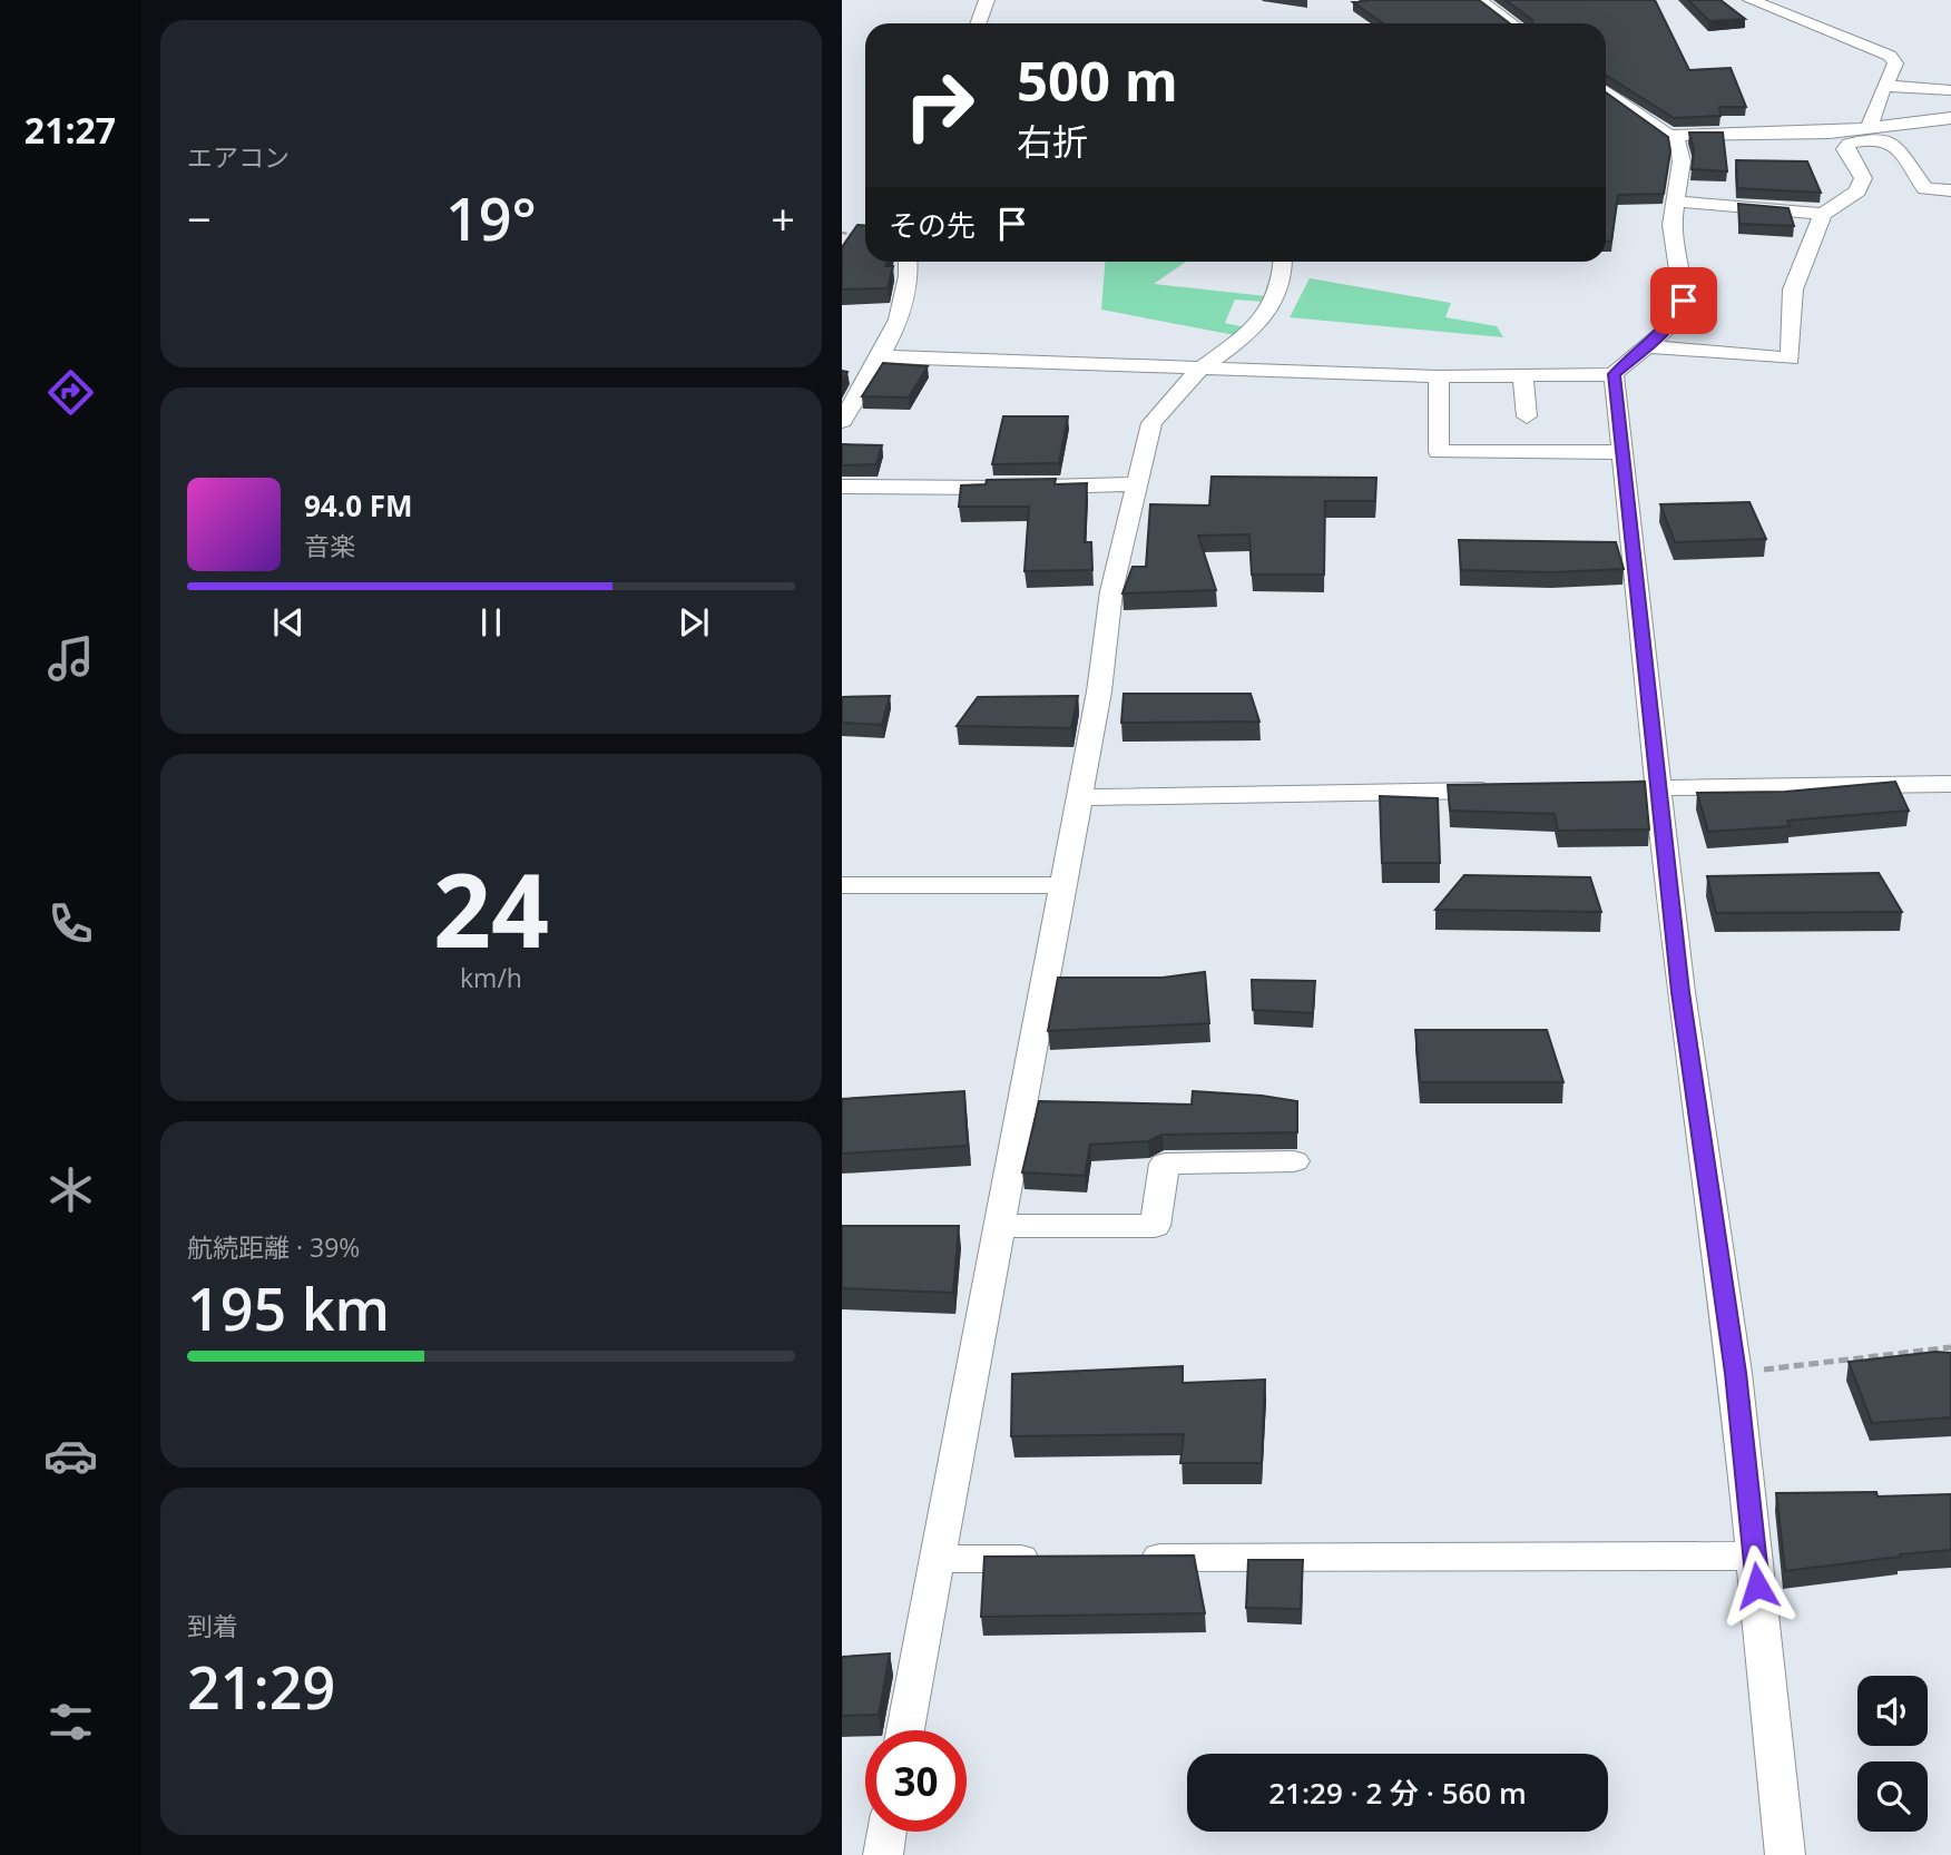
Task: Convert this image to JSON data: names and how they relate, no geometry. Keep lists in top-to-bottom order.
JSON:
{
  "page": {
    "tabs": "21:27",
    "tile": [
      "エアコン",
      ["24", "km/h"],
      ["航続距離 · 39%", "195 km"],
      ["到着", "21:29"]
    ],
    "turn": ["500 m", "右折"],
    "heat": ["−", "19°", "+"],
    "then": "その先",
    "song": ["94.0 FM", "音楽"],
    "limit": "30",
    "trip": "21:29 · 2 分 · 560 m"
  }
}
